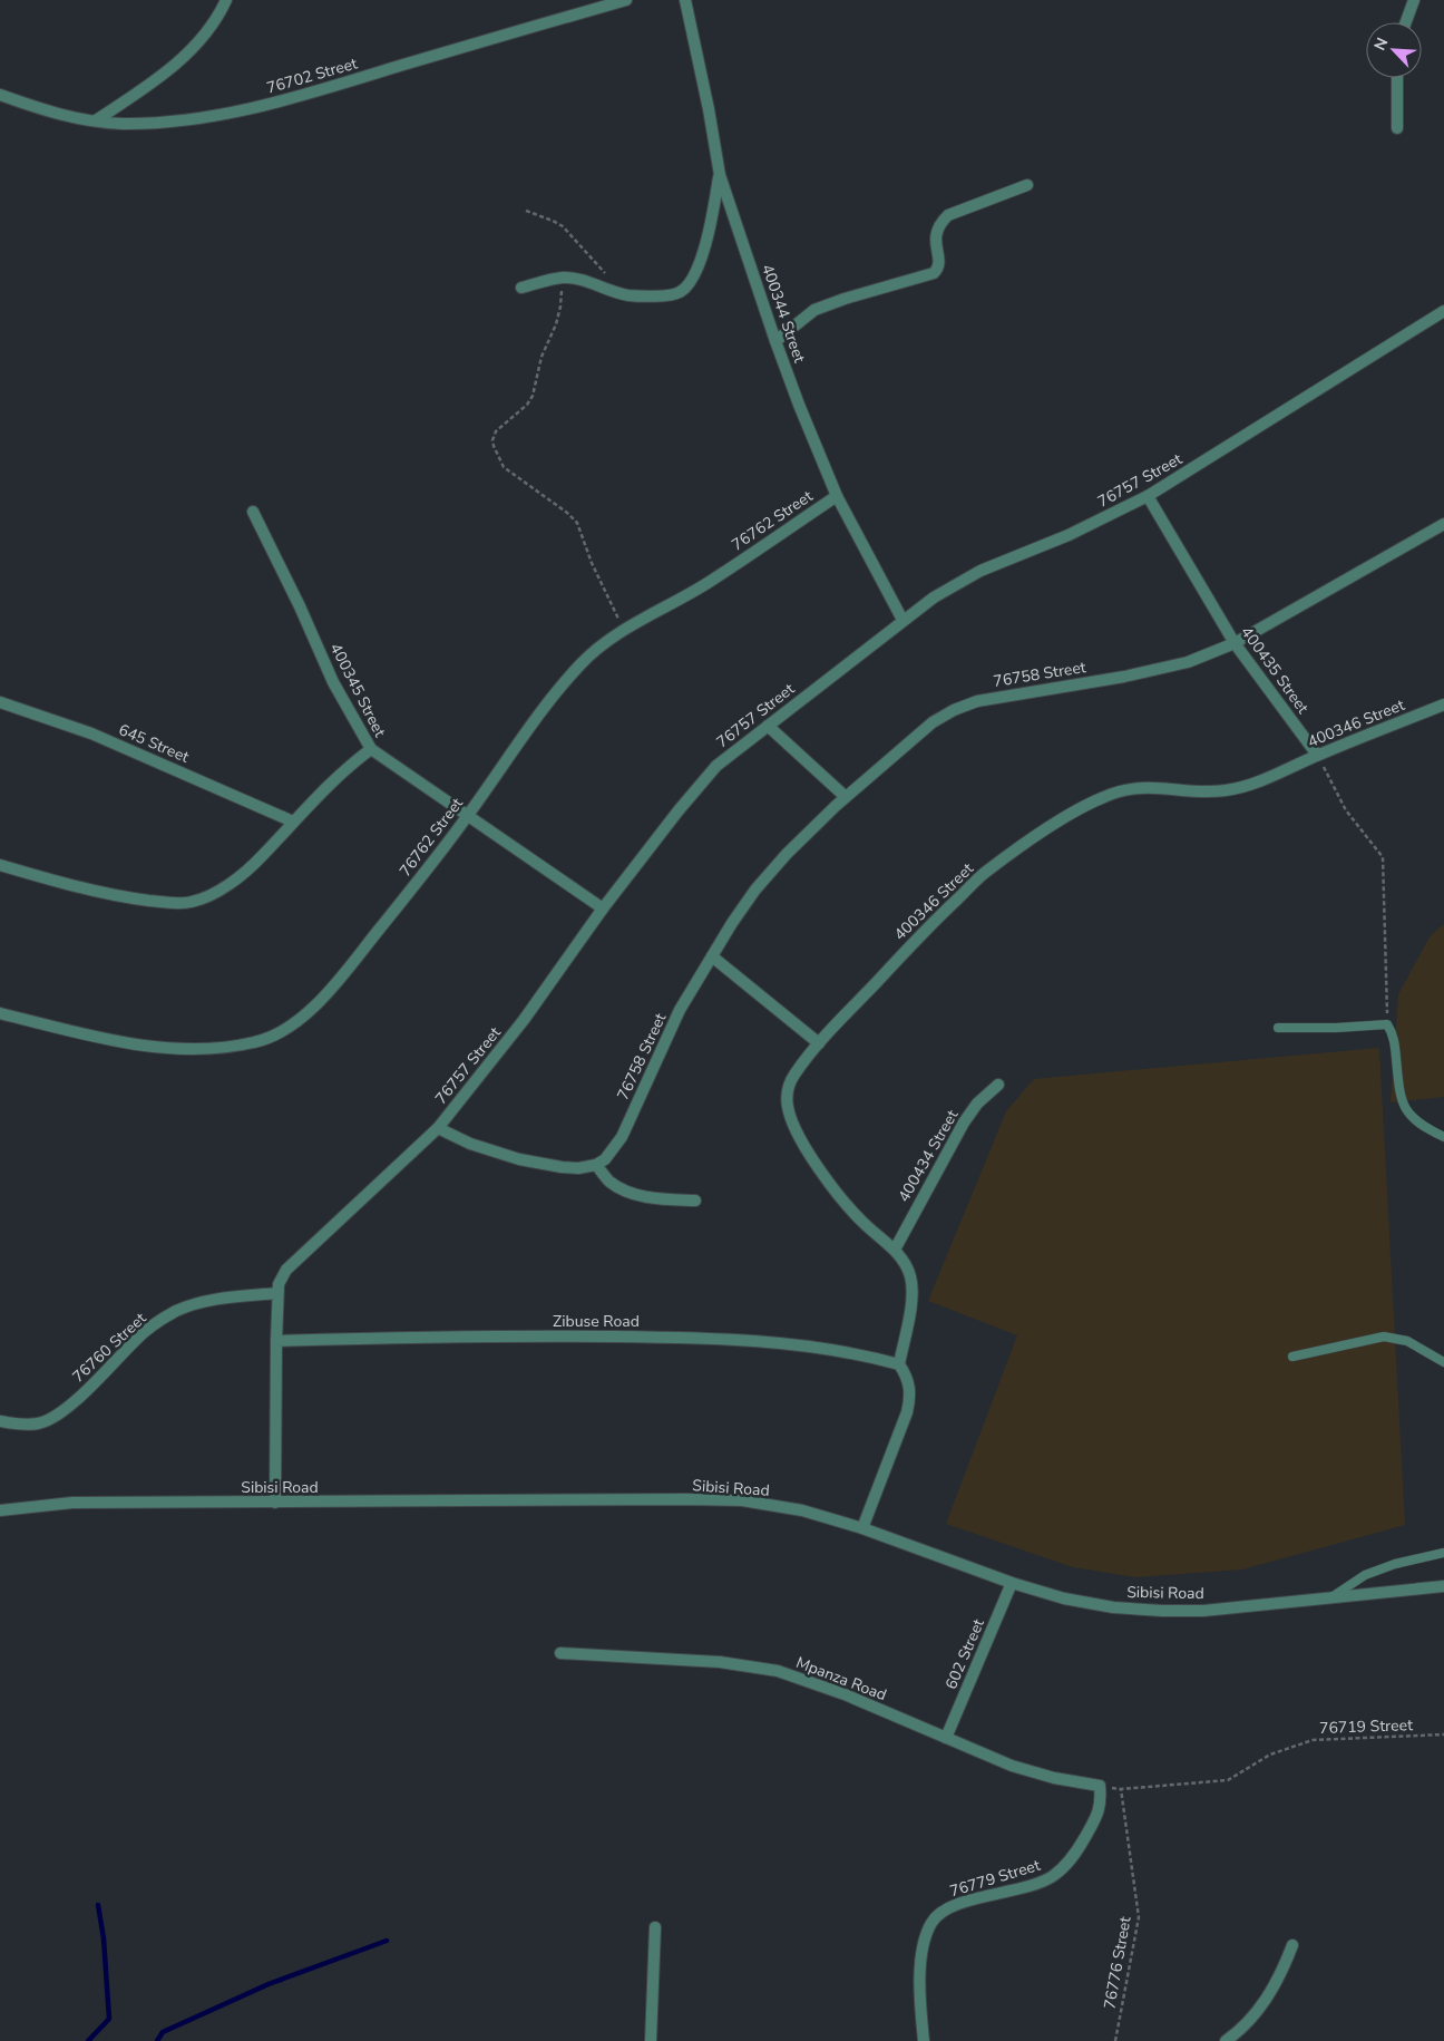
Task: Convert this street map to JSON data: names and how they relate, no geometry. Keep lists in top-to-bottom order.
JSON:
{
  "streets": {
    "street": [
      "76702 Street",
      "400344 Street",
      "76757 Street",
      "76762 Street",
      "400435 Street",
      "76758 Street",
      "400345 Street",
      "400346 Street",
      "645 Street",
      "400434 Street",
      "Zibuse Road",
      "76760 Street",
      "Sibisi Road",
      "602 Street",
      "Mpanza Road",
      "76779 Street"
    ],
    "path": ["76719 Street", "76776 Street"]
  },
  "crossings": [
    ["400344 Street", "76757 Street"],
    ["400344 Street", "76762 Street"],
    ["76757 Street", "400435 Street"],
    ["76757 Street", "400345 Street"],
    ["76757 Street", "Zibuse Road"],
    ["76757 Street", "76760 Street"],
    ["76762 Street", "400345 Street"],
    ["400435 Street", "76758 Street"],
    ["400435 Street", "400346 Street"],
    ["400346 Street", "400434 Street"],
    ["400346 Street", "Zibuse Road"],
    ["Sibisi Road", "602 Street"],
    ["602 Street", "Mpanza Road"],
    ["Mpanza Road", "76719 Street"],
    ["Mpanza Road", "76779 Street"],
    ["76719 Street", "76779 Street"],
    ["76719 Street", "76776 Street"]
  ],
  "north": "top left"
}
